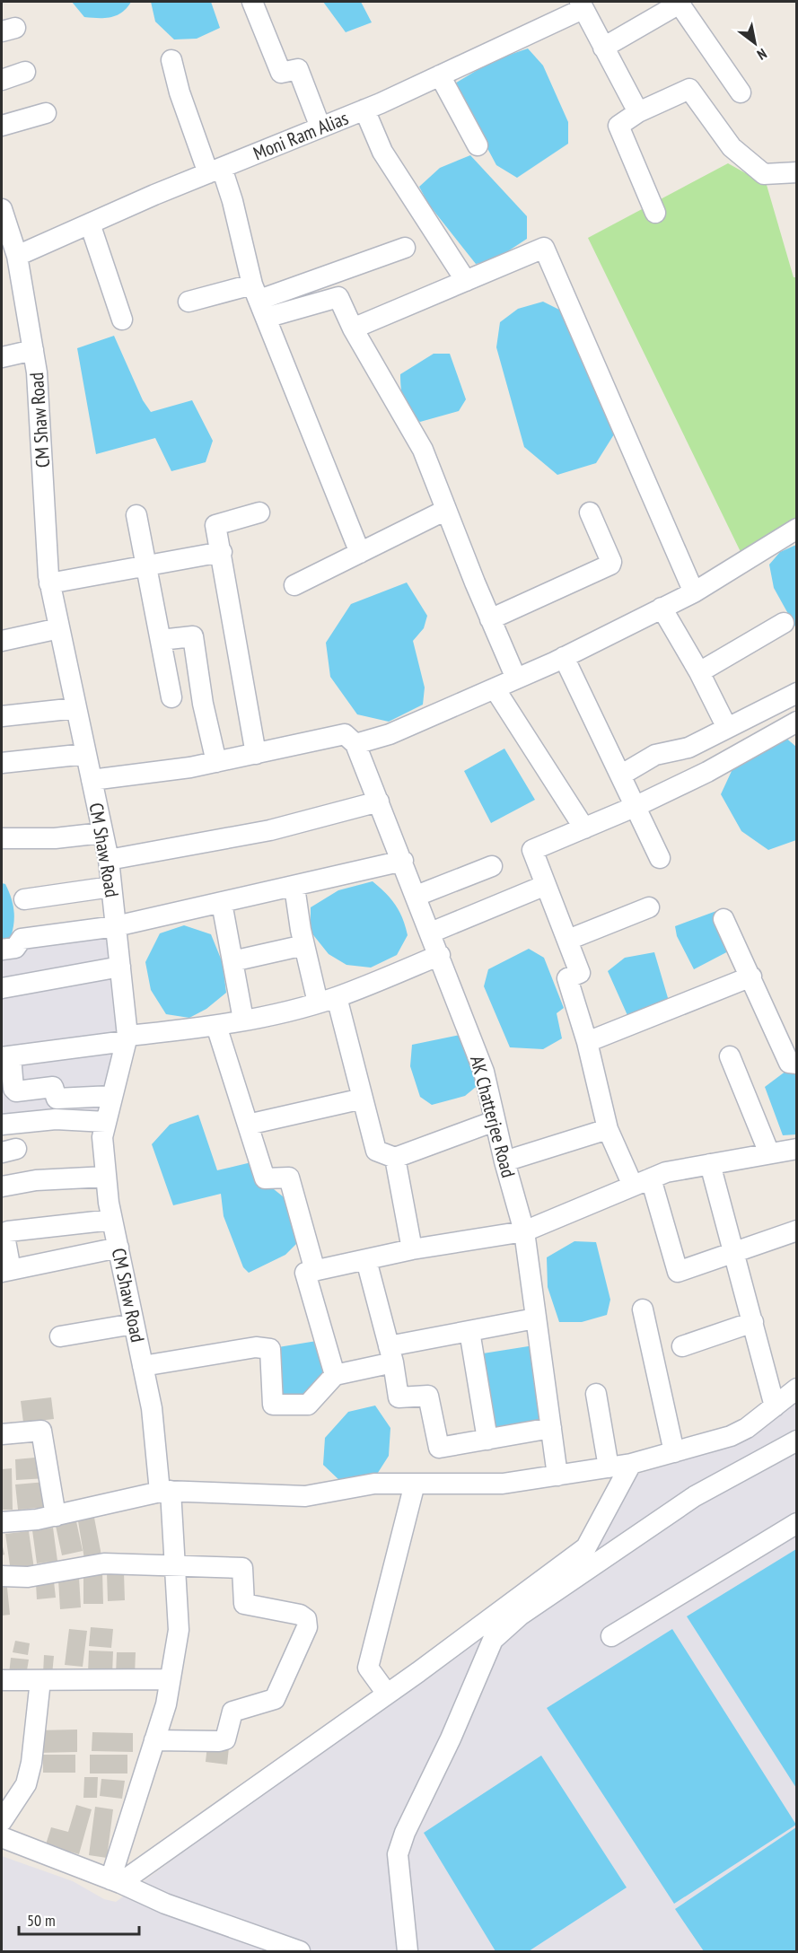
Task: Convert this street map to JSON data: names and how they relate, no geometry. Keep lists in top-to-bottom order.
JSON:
{
  "streets": {
    "street": ["Moni Ram Alias", "CM Shaw Road", "AK Chatterjee Road"]
  },
  "crossings": [
    ["Moni Ram Alias", "CM Shaw Road"]
  ],
  "scale_bar": "50 m",
  "north": "bottom right"
}
